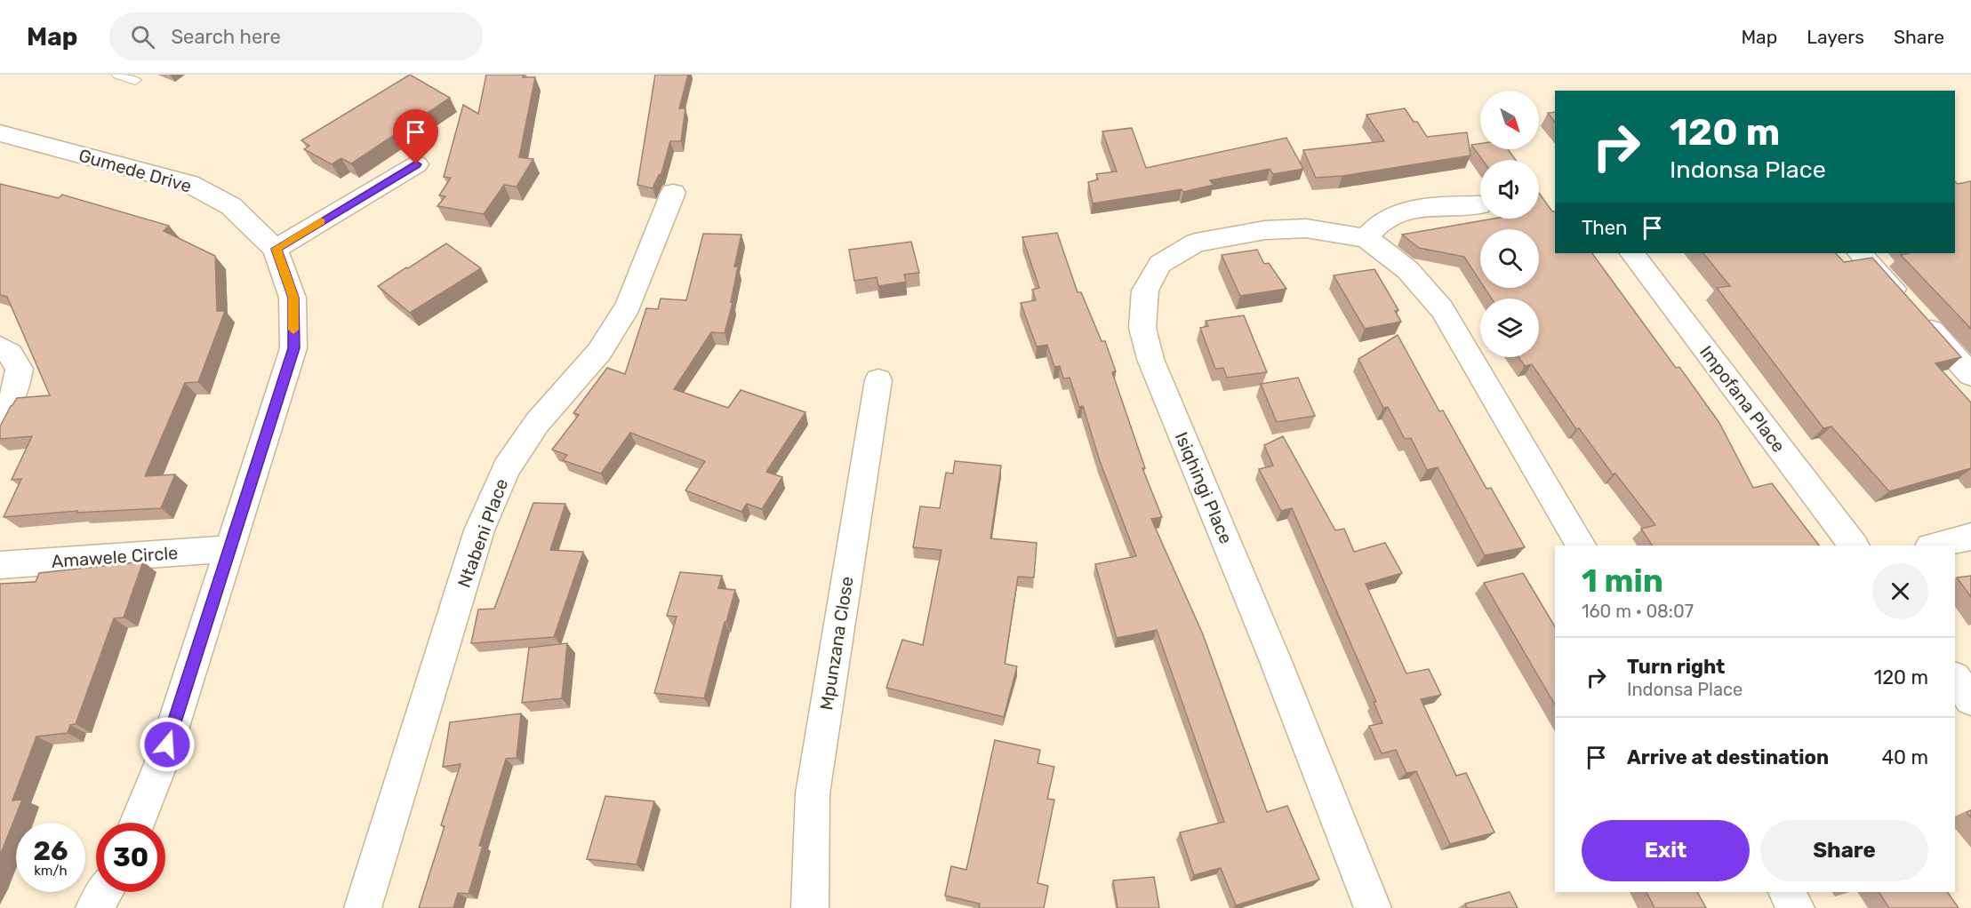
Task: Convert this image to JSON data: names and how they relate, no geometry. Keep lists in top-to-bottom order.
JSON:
{
  "streets": {
    "street": [
      "Gumede Drive",
      "Impofana Place",
      "Isiqhingi Place",
      "Ntabeni Place",
      "Amawele Circle",
      "Mpunzana Close"
    ]
  },
  "crossings": [
    ["Gumede Drive", "Amawele Circle"]
  ],
  "north": "bottom right",
  "page": {
    "header": "Map",
    "search": "Search here",
    "nav": ["Map", "Layers", "Share"],
    "turn": ["120 m", "Indonsa Place"],
    "then": "Then",
    "heading": ["1 min", "160 m · 08:07"],
    "list": [
      {
        "name": "Turn right",
        "note": "Indonsa Place",
        "value": "120 m"
      },
      {
        "name": "Arrive at destination",
        "value": "40 m"
      }
    ],
    "buttons": ["Exit", "Share"],
    "speed": "26 km/h",
    "limit": "30"
  }
}
